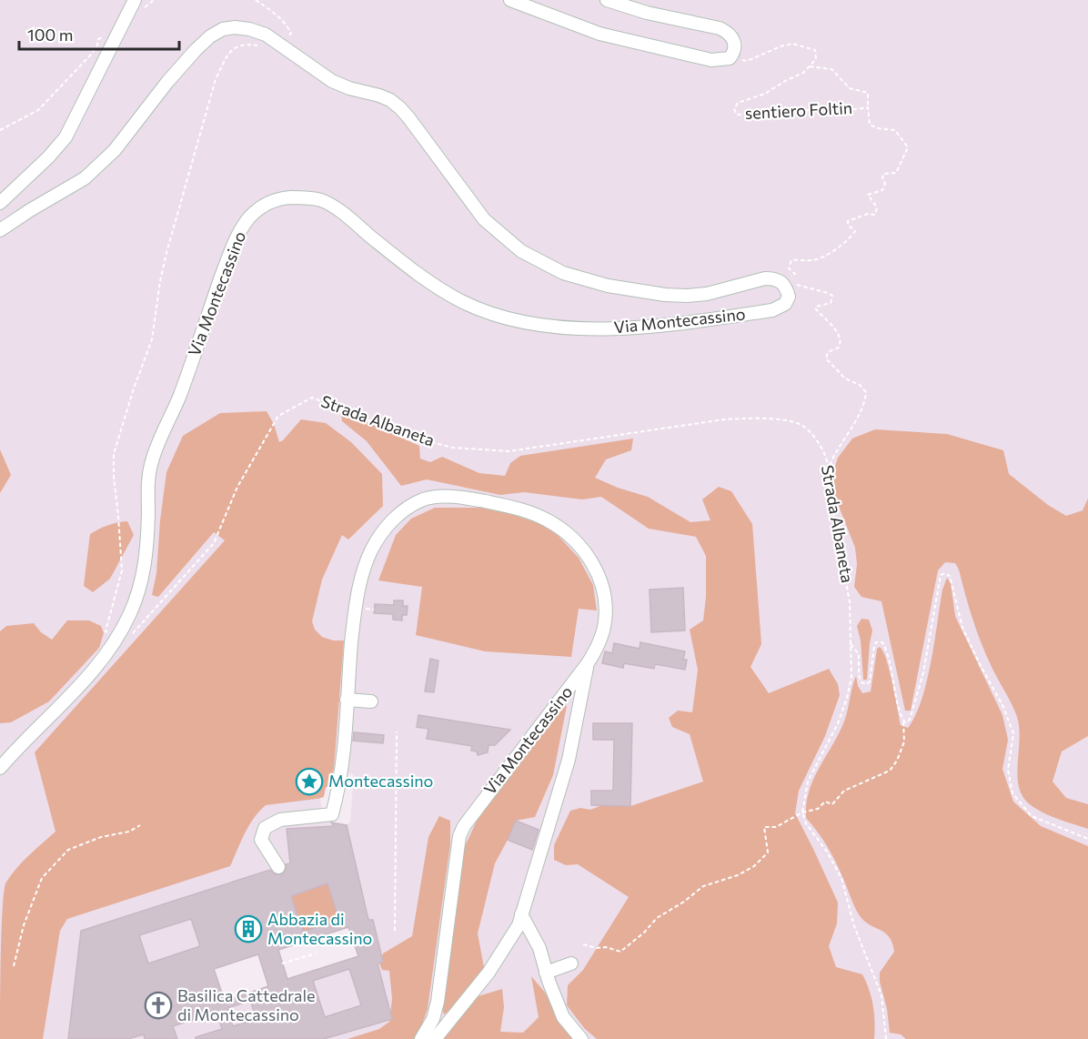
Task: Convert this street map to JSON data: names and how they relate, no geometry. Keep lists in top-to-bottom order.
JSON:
{
  "streets": {
    "street": ["Via Montecassino"],
    "path": ["sentiero Foltin", "Strada Albaneta"]
  },
  "crossings": [
    ["sentiero Foltin", "Via Montecassino"],
    ["Via Montecassino", "Strada Albaneta"]
  ],
  "places": {
    "place": ["Montecassino"],
    "building": ["Abbazia di Montecassino"],
    "church": ["Basilica Cattedrale di Montecassino"]
  },
  "scale_bar": "100 m"
}
